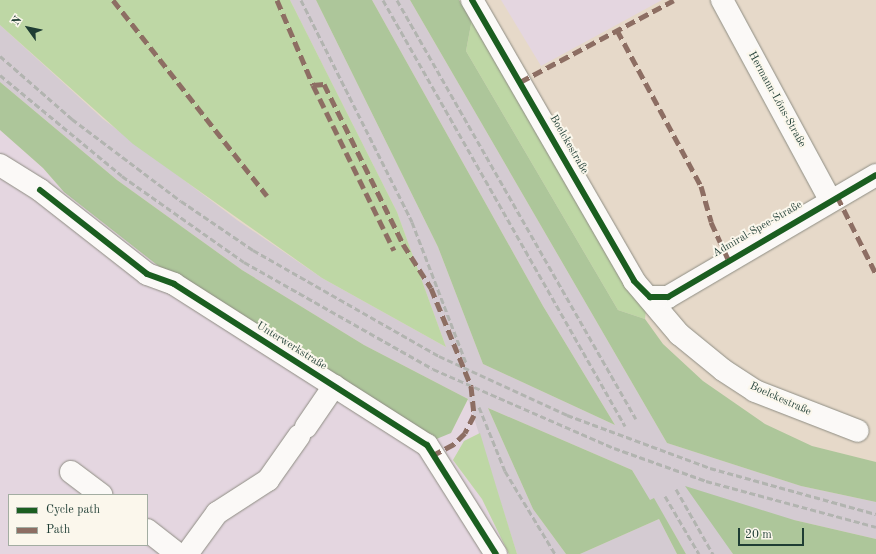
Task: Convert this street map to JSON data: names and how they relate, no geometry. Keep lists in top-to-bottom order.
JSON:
{
  "streets": {
    "street": [
      "Hermann-Löns-Straße",
      "Boelckestraße",
      "Admiral-Spee-Straße",
      "Unterwerkstraße"
    ]
  },
  "crossings": [
    ["Hermann-Löns-Straße", "Admiral-Spee-Straße"],
    ["Boelckestraße", "Admiral-Spee-Straße"]
  ],
  "legend": ["Cycle path", "Path"],
  "scale_bar": "20 m",
  "north": "top left"
}
